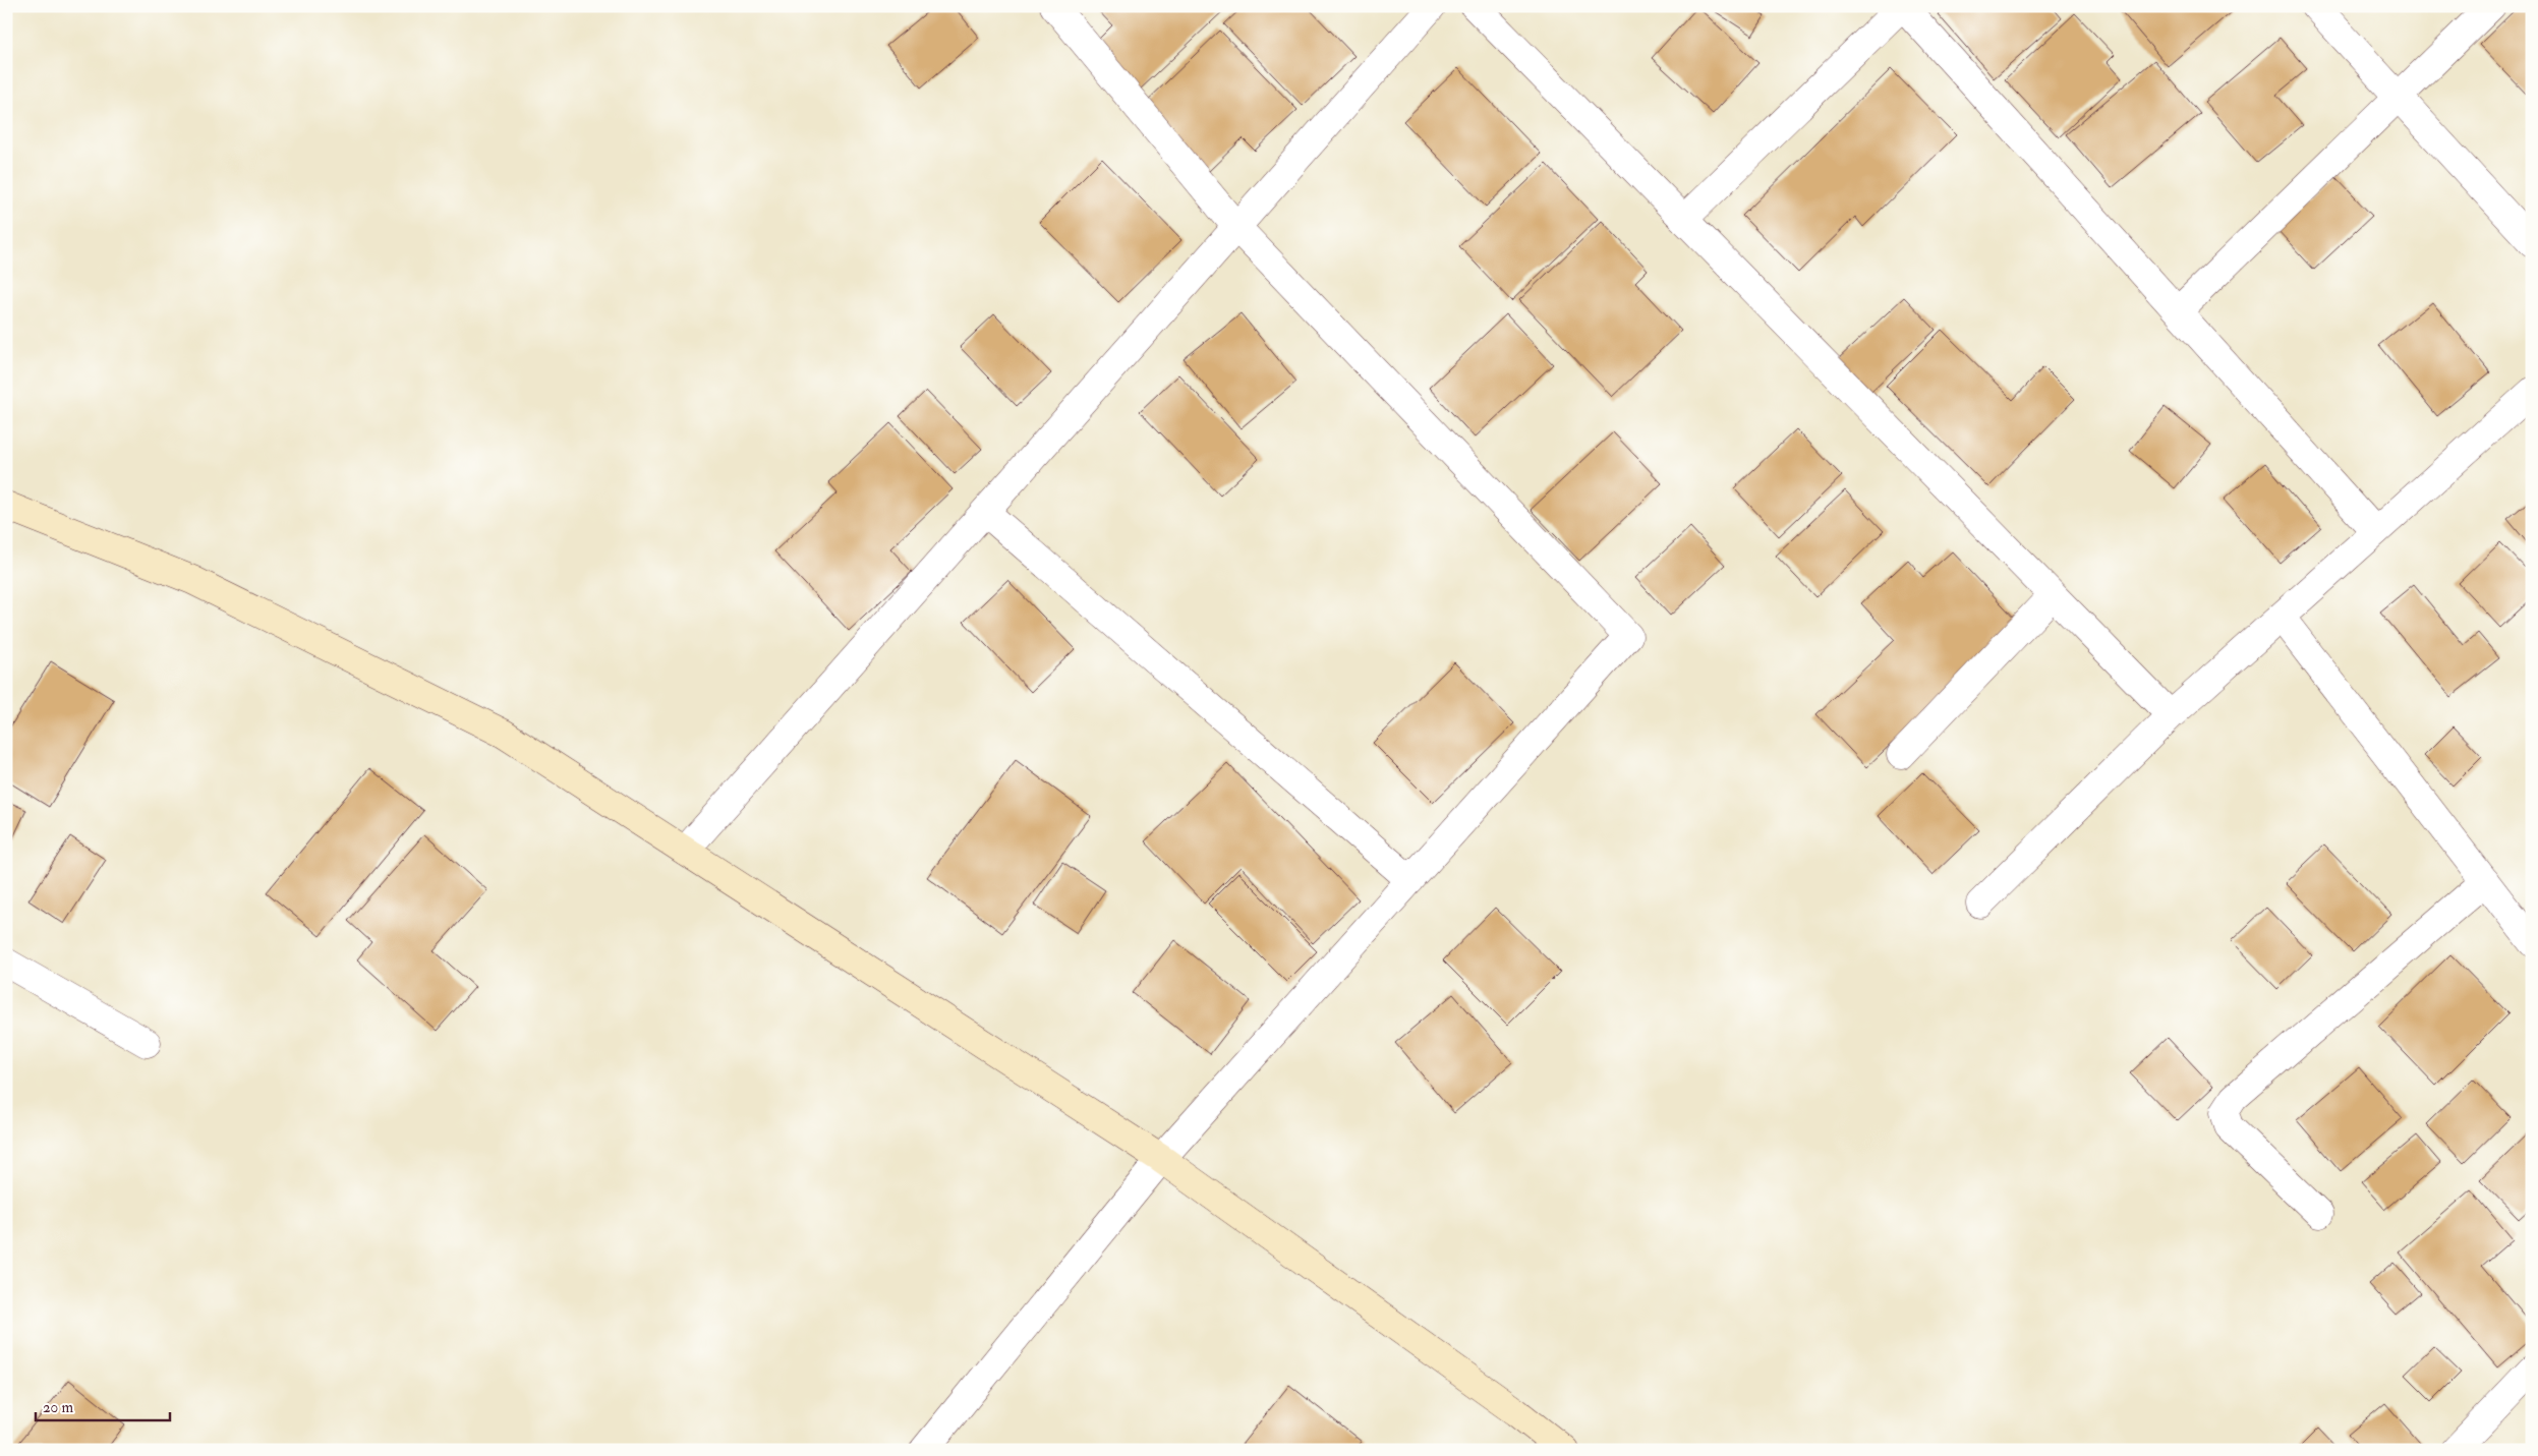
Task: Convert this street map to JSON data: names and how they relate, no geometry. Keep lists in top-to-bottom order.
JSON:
{
  "scale_bar": "20 m"
}
